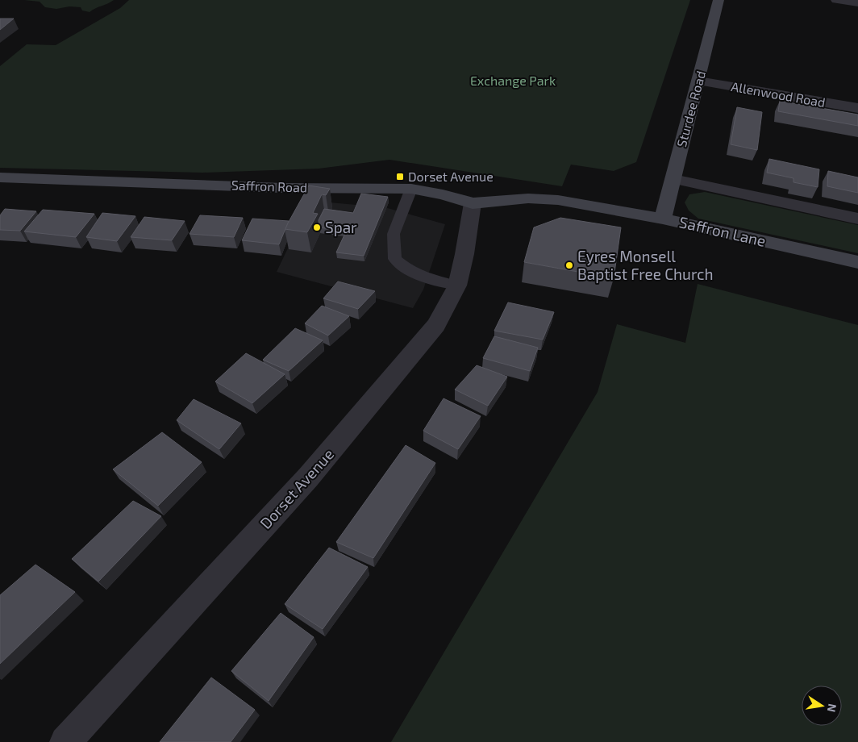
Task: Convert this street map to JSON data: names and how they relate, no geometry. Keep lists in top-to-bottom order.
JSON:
{
  "streets": {
    "main road": ["Sturdee Road", "Saffron Road", "Saffron Lane"],
    "street": ["Allenwood Road", "Dorset Avenue"]
  },
  "crossings": [
    ["Allenwood Road", "Sturdee Road"],
    ["Sturdee Road", "Saffron Lane"],
    ["Saffron Road", "Saffron Lane"],
    ["Saffron Road", "Dorset Avenue"]
  ],
  "parks": ["Exchange Park"],
  "places": {
    "transit": ["Dorset Avenue"],
    "other": ["Spar", "Eyres Monsell Baptist Free Church"]
  },
  "north": "right"
}
